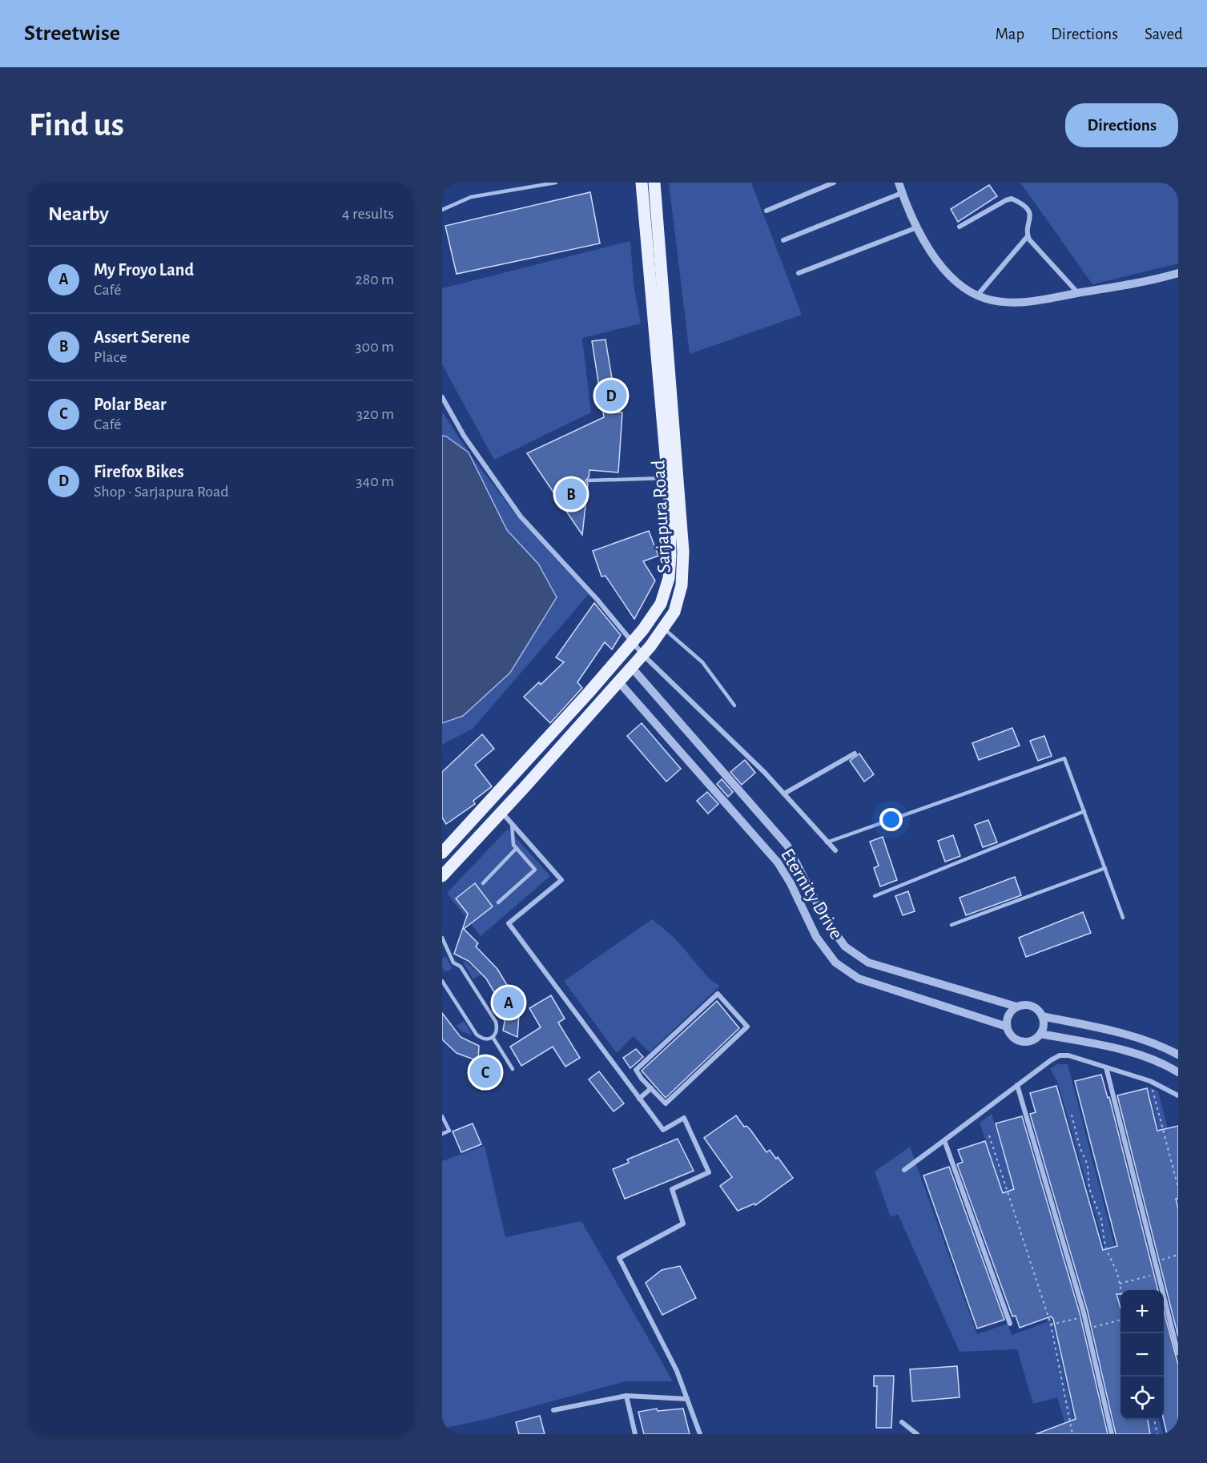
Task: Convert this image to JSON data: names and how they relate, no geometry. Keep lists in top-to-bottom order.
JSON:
{
  "streets": {
    "main road": ["Sarjapura Road"],
    "street": ["Eternity Drive"]
  },
  "crossings": [
    ["Sarjapura Road", "Eternity Drive"]
  ],
  "page": {
    "header": "Streetwise",
    "nav": ["Map", "Directions", "Saved"],
    "buttons": "Directions",
    "title": "Find us",
    "heading": ["Nearby", "4 results"],
    "list": [
      {
        "mark": "A",
        "name": "My Froyo Land",
        "note": "Café",
        "value": "280 m"
      },
      {
        "mark": "B",
        "name": "Assert Serene",
        "note": "Place",
        "value": "300 m"
      },
      {
        "mark": "C",
        "name": "Polar Bear",
        "note": "Café",
        "value": "320 m"
      },
      {
        "mark": "D",
        "name": "Firefox Bikes",
        "note": "Shop · Sarjapura Road",
        "value": "340 m"
      }
    ],
    "pins": [
      "D",
      "B",
      "A",
      "C"
    ],
    "map_buttons": ["+", "−"]
  }
}
